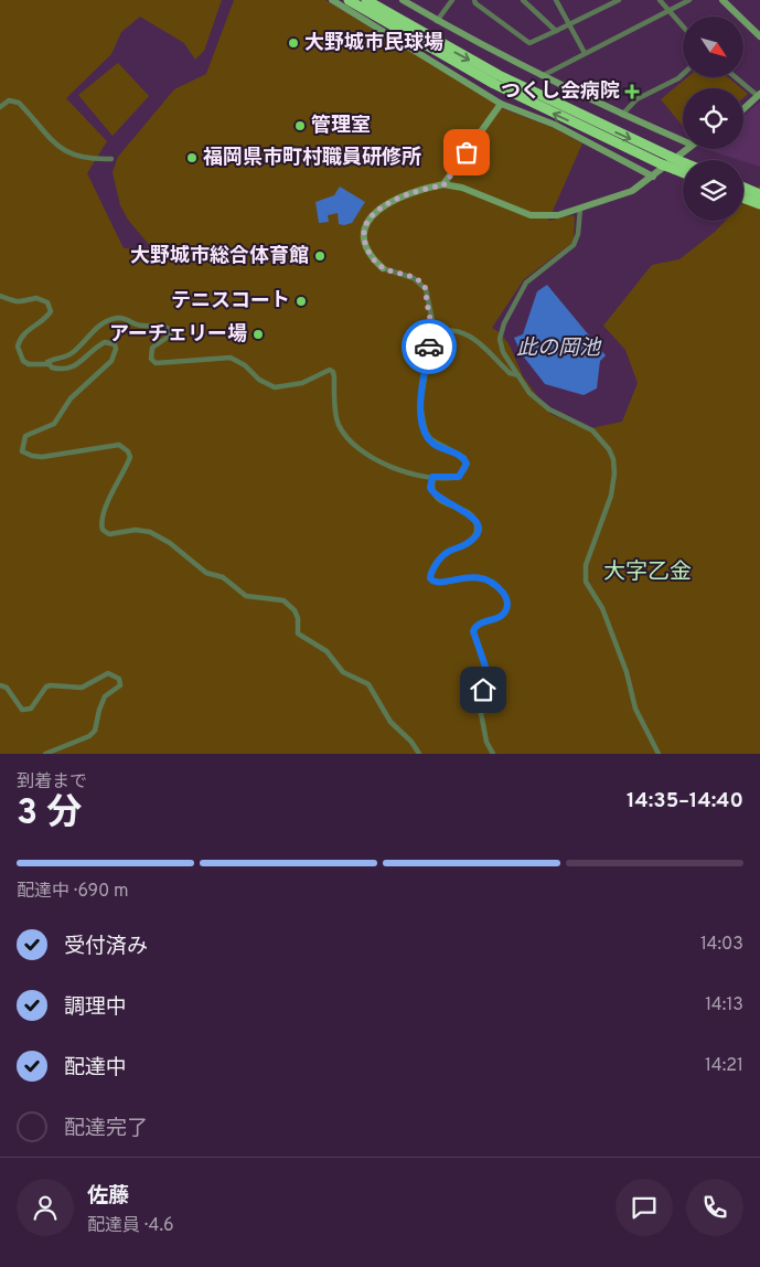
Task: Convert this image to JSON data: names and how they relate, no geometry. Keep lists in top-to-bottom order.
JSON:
{
  "districts": ["大字乙金"],
  "water": ["此の岡池"],
  "places": {
    "other": [
      "大野城市民球場",
      "管理室",
      "福岡県市町村職員研修所",
      "大野城市総合体育館",
      "テニスコート",
      "アーチェリー場"
    ],
    "health": ["つくし会病院"]
  },
  "north": "bottom right",
  "page": {
    "heading": ["3 分", "到着まで", "14:35–14:40"],
    "panel": ["佐藤", "配達員 · 4.6"],
    "bar": "配達中 · 690 m",
    "list": [
      ["受付済み", "14:03"],
      ["調理中", "14:13"],
      ["配達中", "14:21"],
      "配達完了"
    ]
  }
}
